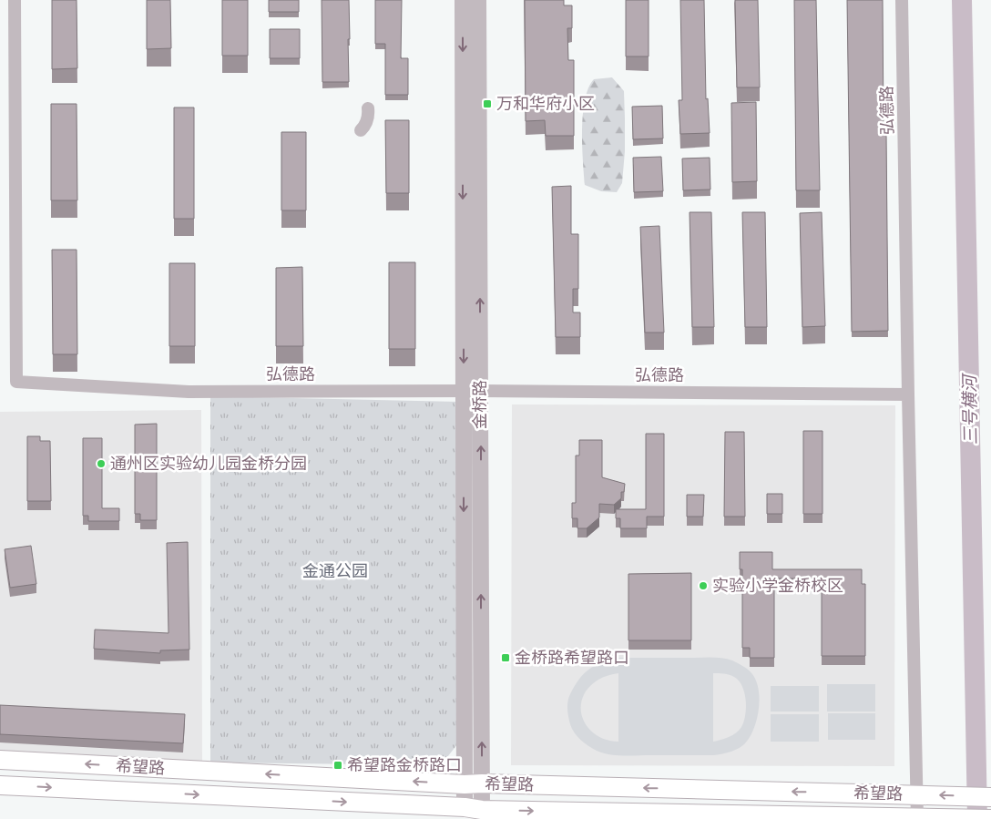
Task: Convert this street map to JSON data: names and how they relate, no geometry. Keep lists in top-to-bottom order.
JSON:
{
  "streets": {
    "main road": ["希望路"],
    "street": ["弘德路", "金桥路"]
  },
  "crossings": [
    ["弘德路", "金桥路"],
    ["金桥路", "希望路"]
  ],
  "water": ["三号横河"],
  "parks": ["金通公园"],
  "places": {
    "transit": ["万和华府小区", "金桥路希望路口", "希望路金桥路口"],
    "other": ["通州区实验幼儿园金桥分园", "实验小学金桥校区"]
  }
}
